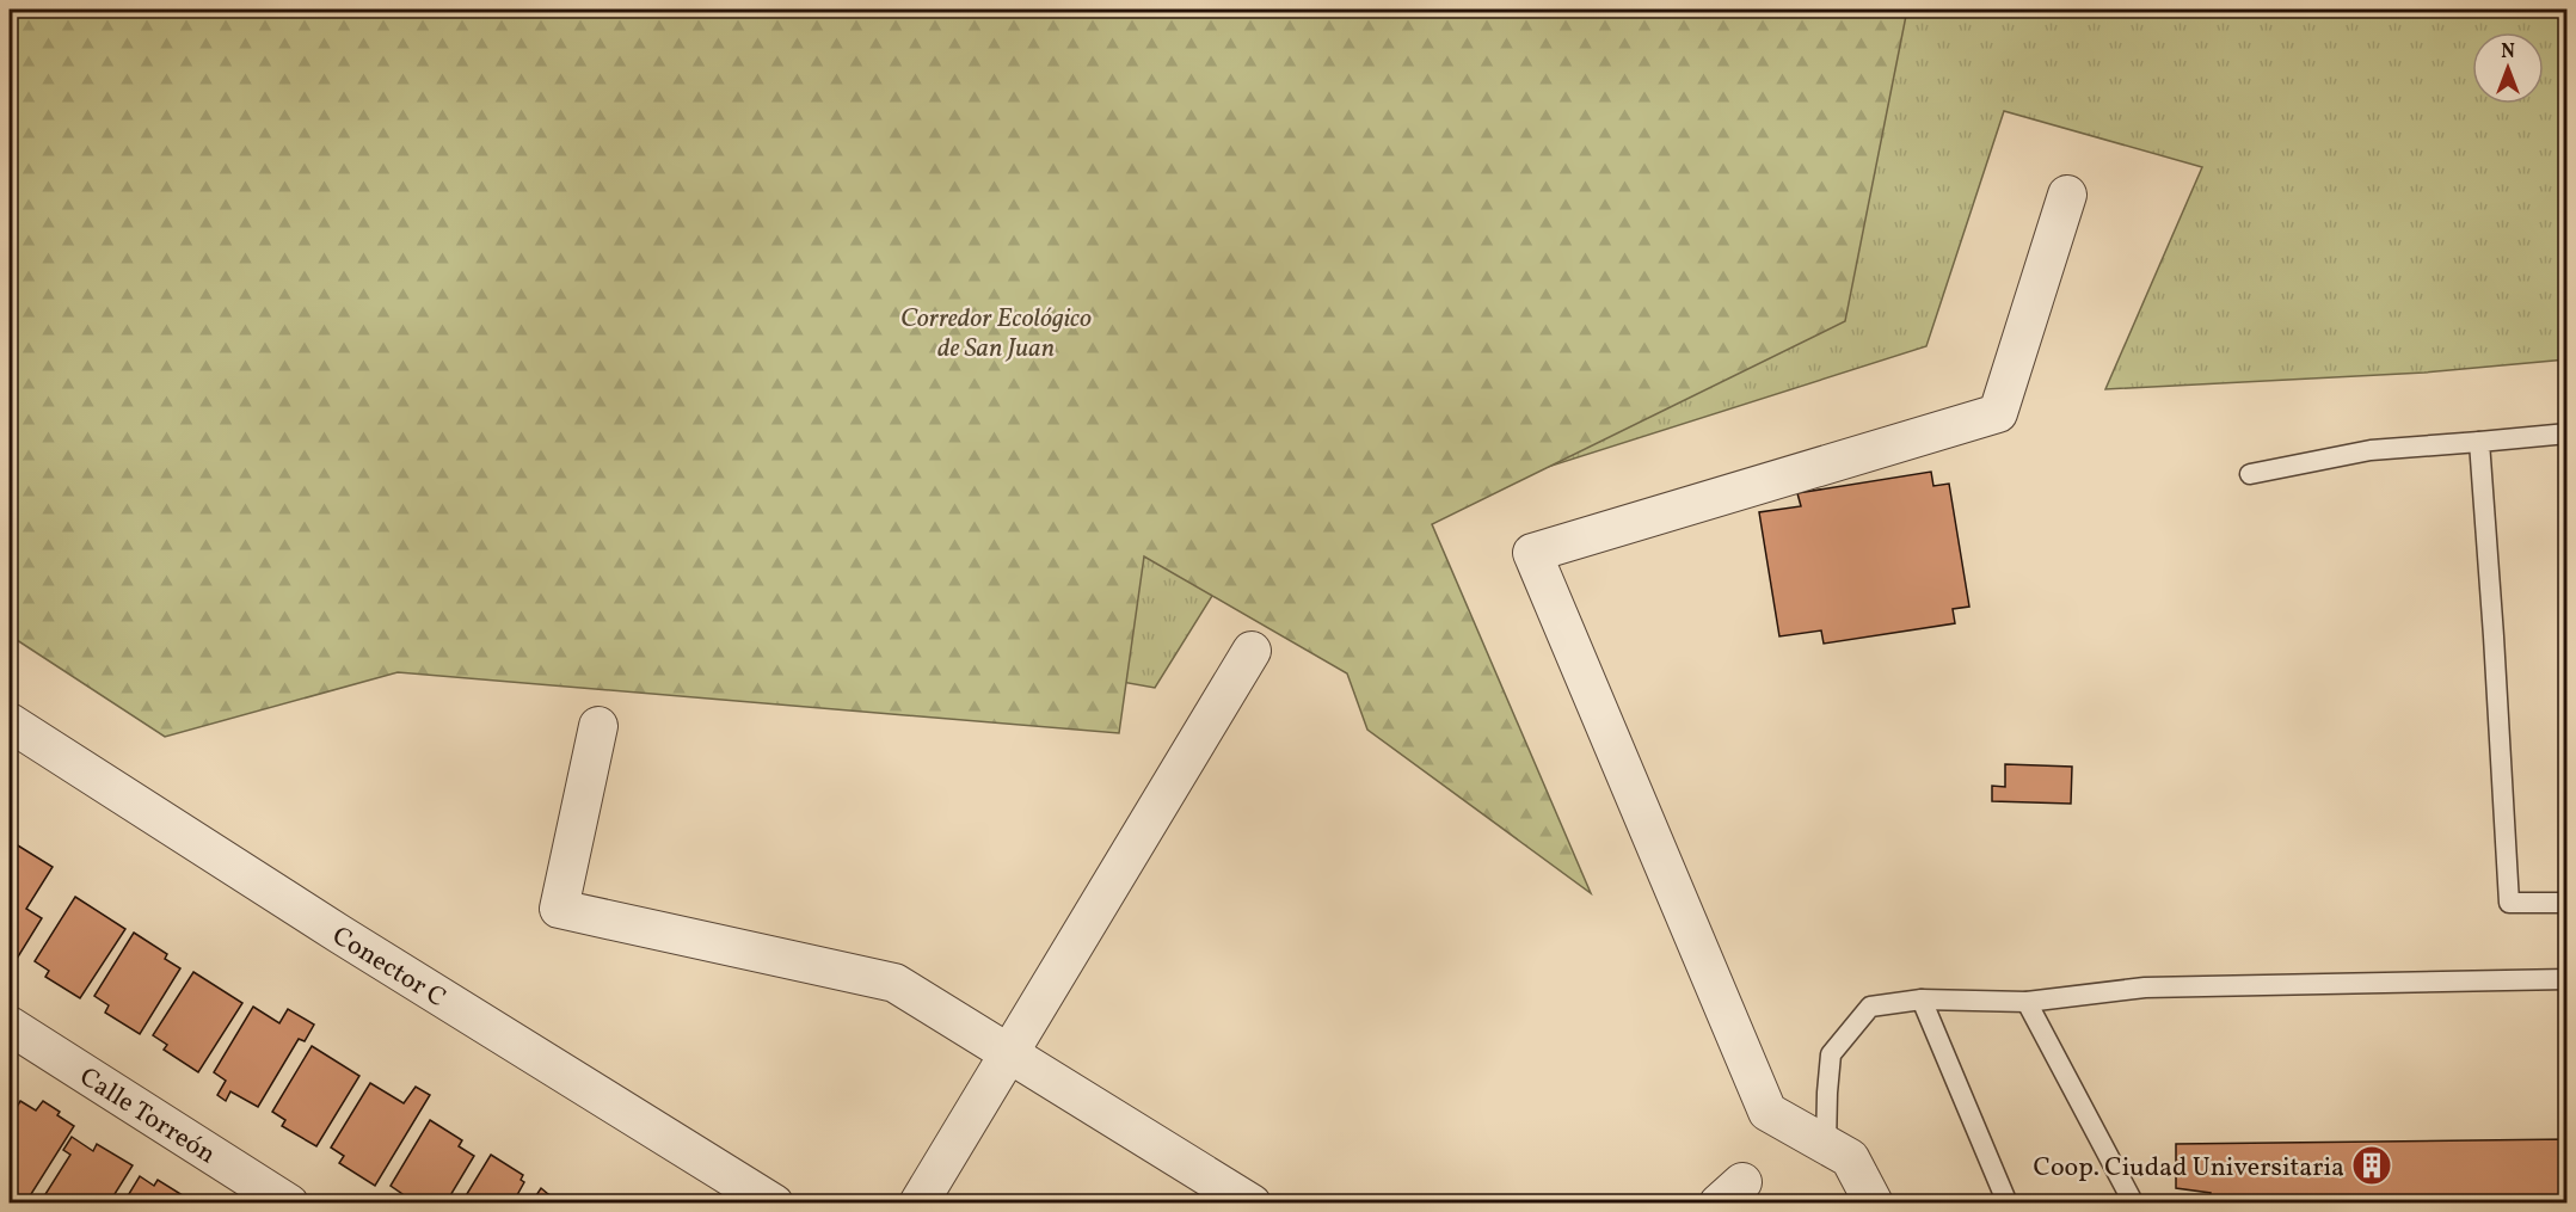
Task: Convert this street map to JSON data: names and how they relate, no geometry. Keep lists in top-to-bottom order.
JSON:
{
  "streets": {
    "street": ["Conector C", "Calle Torreón"]
  },
  "parks": ["Corredor Ecológico de San Juan"],
  "places": {
    "building": ["Coop. Ciudad Universitaria"]
  },
  "north": "top"
}
